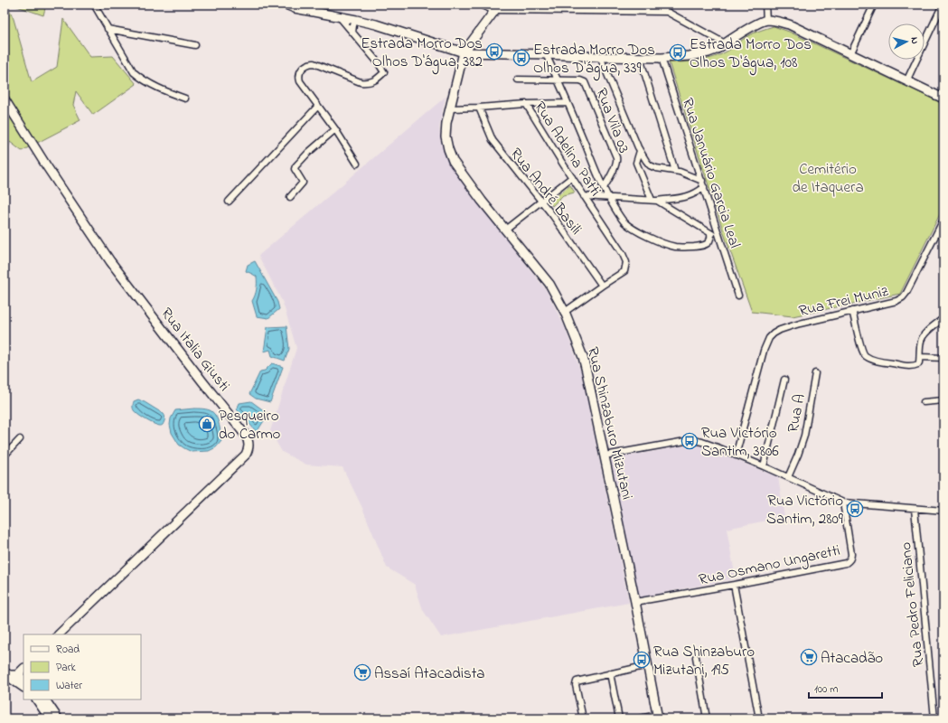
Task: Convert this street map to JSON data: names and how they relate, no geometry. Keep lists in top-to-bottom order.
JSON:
{
  "streets": {
    "street": [
      "Rua Vila 03",
      "Rua Adelina Patti",
      "Rua Januário Garcia Leal",
      "Rua André Basili",
      "Rua Frei Muniz",
      "Rua Italia Giusti",
      "Rua A",
      "Rua Shinzaburo Mizutani",
      "Rua Osmano Ungaretti",
      "Rua Pedro Feliciano"
    ]
  },
  "crossings": [
    ["Rua Adelina Patti", "Rua André Basili"],
    ["Rua Adelina Patti", "Rua Shinzaburo Mizutani"],
    ["Rua Shinzaburo Mizutani", "Rua Osmano Ungaretti"]
  ],
  "parks": ["Cemitério de Itaquera"],
  "places": {
    "bus stop": [
      "Estrada Morro Dos Olhos D'água, 382",
      "Estrada Morro Dos Olhos D'água, 108",
      "Estrada Morro Dos Olhos D'água, 339",
      "Rua Victório Santim, 3806",
      "Rua Victório Santim, 2809",
      "Rua Shinzaburo Mizutani, 195"
    ],
    "shop": ["Pesqueiro do Carmo"],
    "supermarket": ["Atacadão", "Assaí Atacadista"]
  },
  "legend": ["Road", "Park", "Water"],
  "scale_bar": "100 m",
  "north": "right"
}
